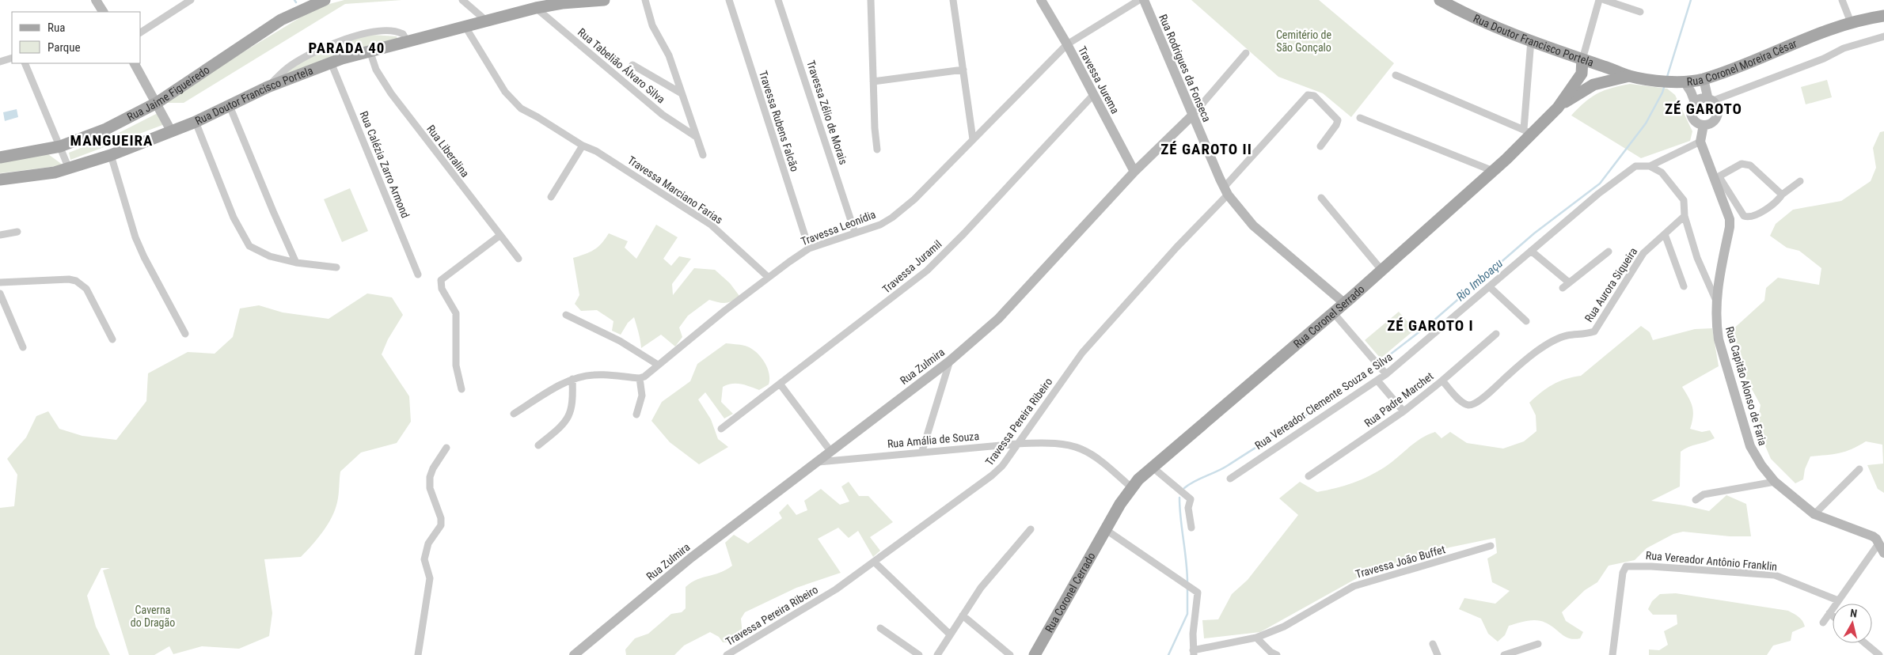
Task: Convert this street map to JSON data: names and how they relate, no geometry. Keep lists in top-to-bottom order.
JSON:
{
  "streets": {
    "main road": [
      "Rua Doutor Francisco Portela",
      "Rua Coronel Moreira César",
      "Rua Jaime Figueiredo",
      "Rua Coronel Serrado",
      "Rua Coronel Cerrado"
    ],
    "street": [
      "Rua Tabelião Álvaro Silva",
      "Rua Rodrigues da Fonseca",
      "Travessa Jurema",
      "Travessa Zélio de Morais",
      "Travessa Rubens Falcão",
      "Rua Liberalina",
      "Rua Calézia Zarro Armond",
      "Travessa Marciano Farias",
      "Travessa Leonídia",
      "Travessa Juramil",
      "Rua Aurora Siqueira",
      "Rua Zulmira",
      "Rua Capitão Alonso de Faria",
      "Rua Padre Marchet",
      "Rua Vereador Clemente Souza e Silva",
      "Travessa Pereira Ribeiro",
      "Rua Amália de Souza",
      "Rua Vereador Antônio Franklin",
      "Travessa João Buffet"
    ]
  },
  "crossings": [
    ["Rua Doutor Francisco Portela", "Rua Coronel Moreira César"],
    ["Rua Doutor Francisco Portela", "Rua Tabelião Álvaro Silva"],
    ["Rua Doutor Francisco Portela", "Rua Liberalina"],
    ["Rua Doutor Francisco Portela", "Rua Calézia Zarro Armond"],
    ["Rua Doutor Francisco Portela", "Travessa Marciano Farias"],
    ["Rua Rodrigues da Fonseca", "Rua Coronel Serrado"],
    ["Rua Rodrigues da Fonseca", "Rua Zulmira"],
    ["Rua Rodrigues da Fonseca", "Travessa Pereira Ribeiro"],
    ["Travessa Jurema", "Travessa Leonídia"],
    ["Travessa Jurema", "Travessa Juramil"],
    ["Travessa Jurema", "Rua Zulmira"],
    ["Travessa Zélio de Morais", "Travessa Leonídia"],
    ["Travessa Rubens Falcão", "Travessa Leonídia"],
    ["Travessa Marciano Farias", "Travessa Leonídia"],
    ["Rua Aurora Siqueira", "Rua Capitão Alonso de Faria"],
    ["Rua Aurora Siqueira", "Rua Padre Marchet"],
    ["Rua Coronel Serrado", "Rua Amália de Souza"],
    ["Rua Coronel Serrado", "Rua Coronel Cerrado"],
    ["Rua Zulmira", "Rua Amália de Souza"],
    ["Rua Capitão Alonso de Faria", "Rua Vereador Clemente Souza e Silva"],
    ["Travessa Pereira Ribeiro", "Rua Amália de Souza"]
  ],
  "districts": [
    "PARADA 40",
    "ZÉ GAROTO",
    "MANGUEIRA",
    "ZÉ GAROTO II",
    "ZÉ GAROTO I"
  ],
  "water": ["Rio Imboaçu"],
  "parks": ["Cemitério de São Gonçalo", "Caverna do Dragão"],
  "legend": ["Rua", "Parque"],
  "north": "top"
}
